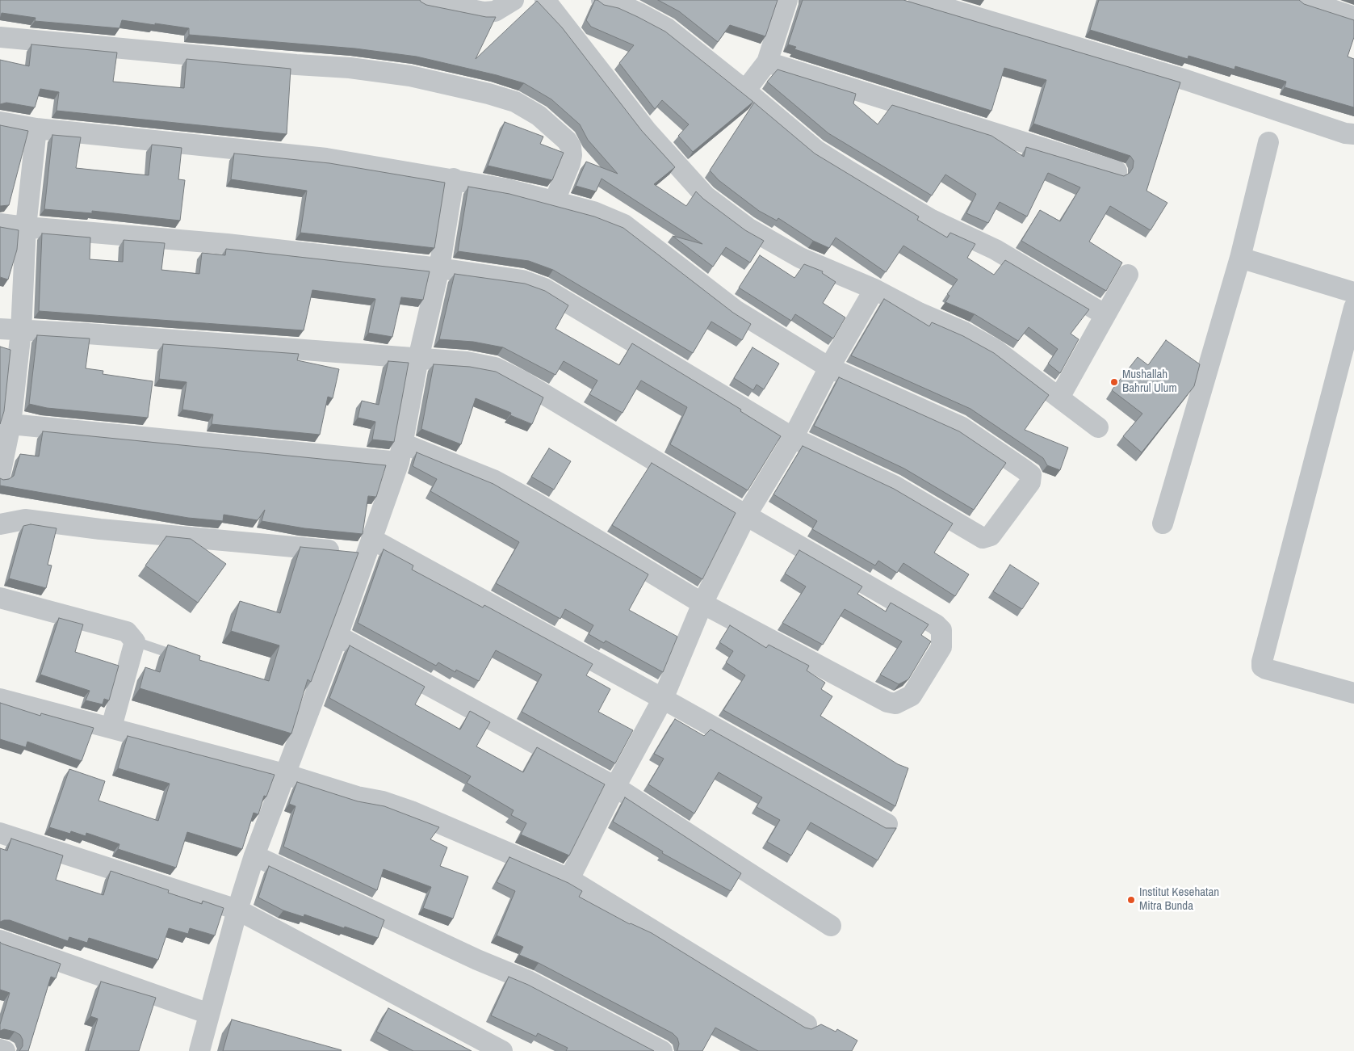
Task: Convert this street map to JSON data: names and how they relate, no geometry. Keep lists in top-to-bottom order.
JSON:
{
  "places": ["Mushallah Bahrul Ulum", "Institut Kesehatan Mitra Bunda"]
}
